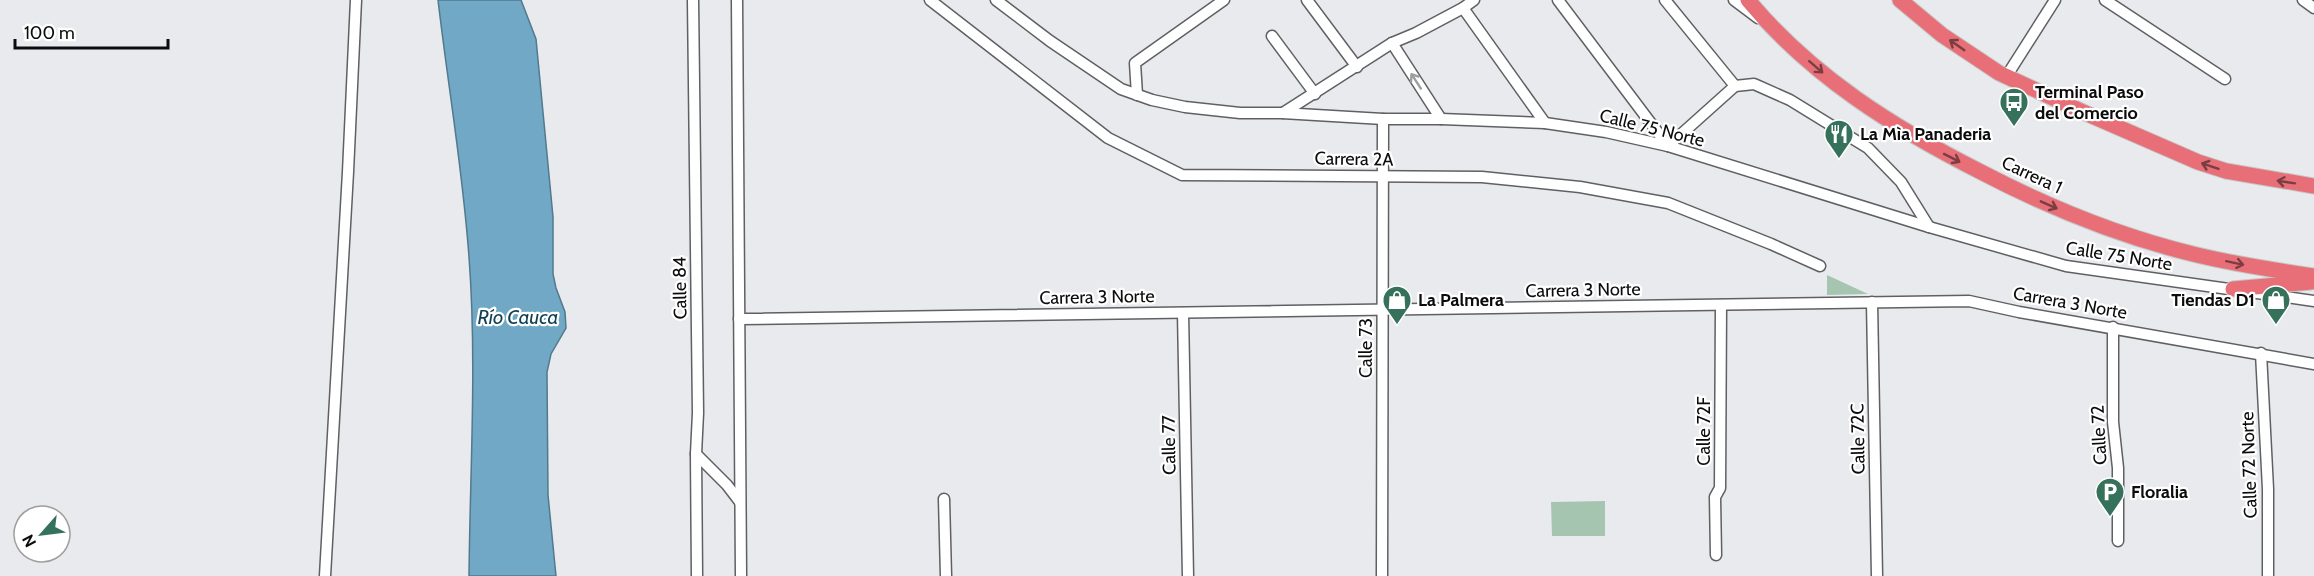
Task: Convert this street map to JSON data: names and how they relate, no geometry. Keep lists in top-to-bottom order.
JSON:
{
  "streets": {
    "highway": ["Carrera 1"],
    "street": [
      "Calle 75 Norte",
      "Carrera 2A",
      "Calle 84",
      "Carrera 3 Norte",
      "Calle 73",
      "Calle 72F",
      "Calle 72",
      "Calle 72C",
      "Calle 77",
      "Calle 72 Norte"
    ]
  },
  "crossings": [
    ["Calle 75 Norte", "Calle 73"],
    ["Carrera 2A", "Calle 73"],
    ["Carrera 3 Norte", "Calle 73"],
    ["Carrera 3 Norte", "Calle 72F"],
    ["Carrera 3 Norte", "Calle 72"],
    ["Carrera 3 Norte", "Calle 72C"],
    ["Carrera 3 Norte", "Calle 77"],
    ["Carrera 3 Norte", "Calle 72 Norte"]
  ],
  "water": ["Río Cauca"],
  "places": {
    "bus stop": ["Terminal Paso del Comercio"],
    "restaurant": ["La Mìa Panaderia"],
    "shop": ["La Palmera", "Tiendas D1"],
    "parking": ["Floralia"]
  },
  "scale_bar": "100 m",
  "north": "bottom left"
}
